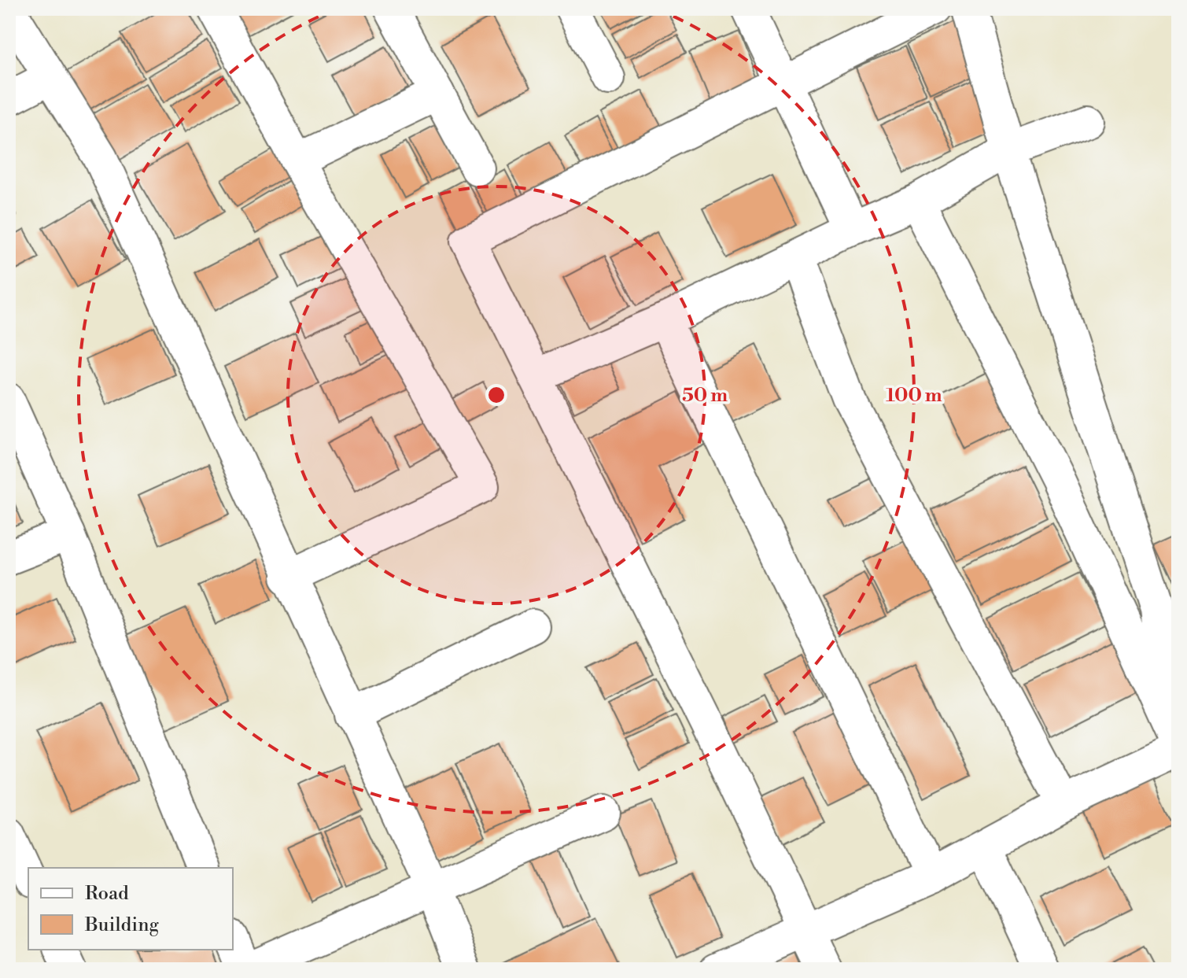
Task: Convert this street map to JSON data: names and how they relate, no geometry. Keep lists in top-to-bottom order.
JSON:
{
  "legend": ["Road", "Building"],
  "rings": ["50 m", "100 m"]
}
